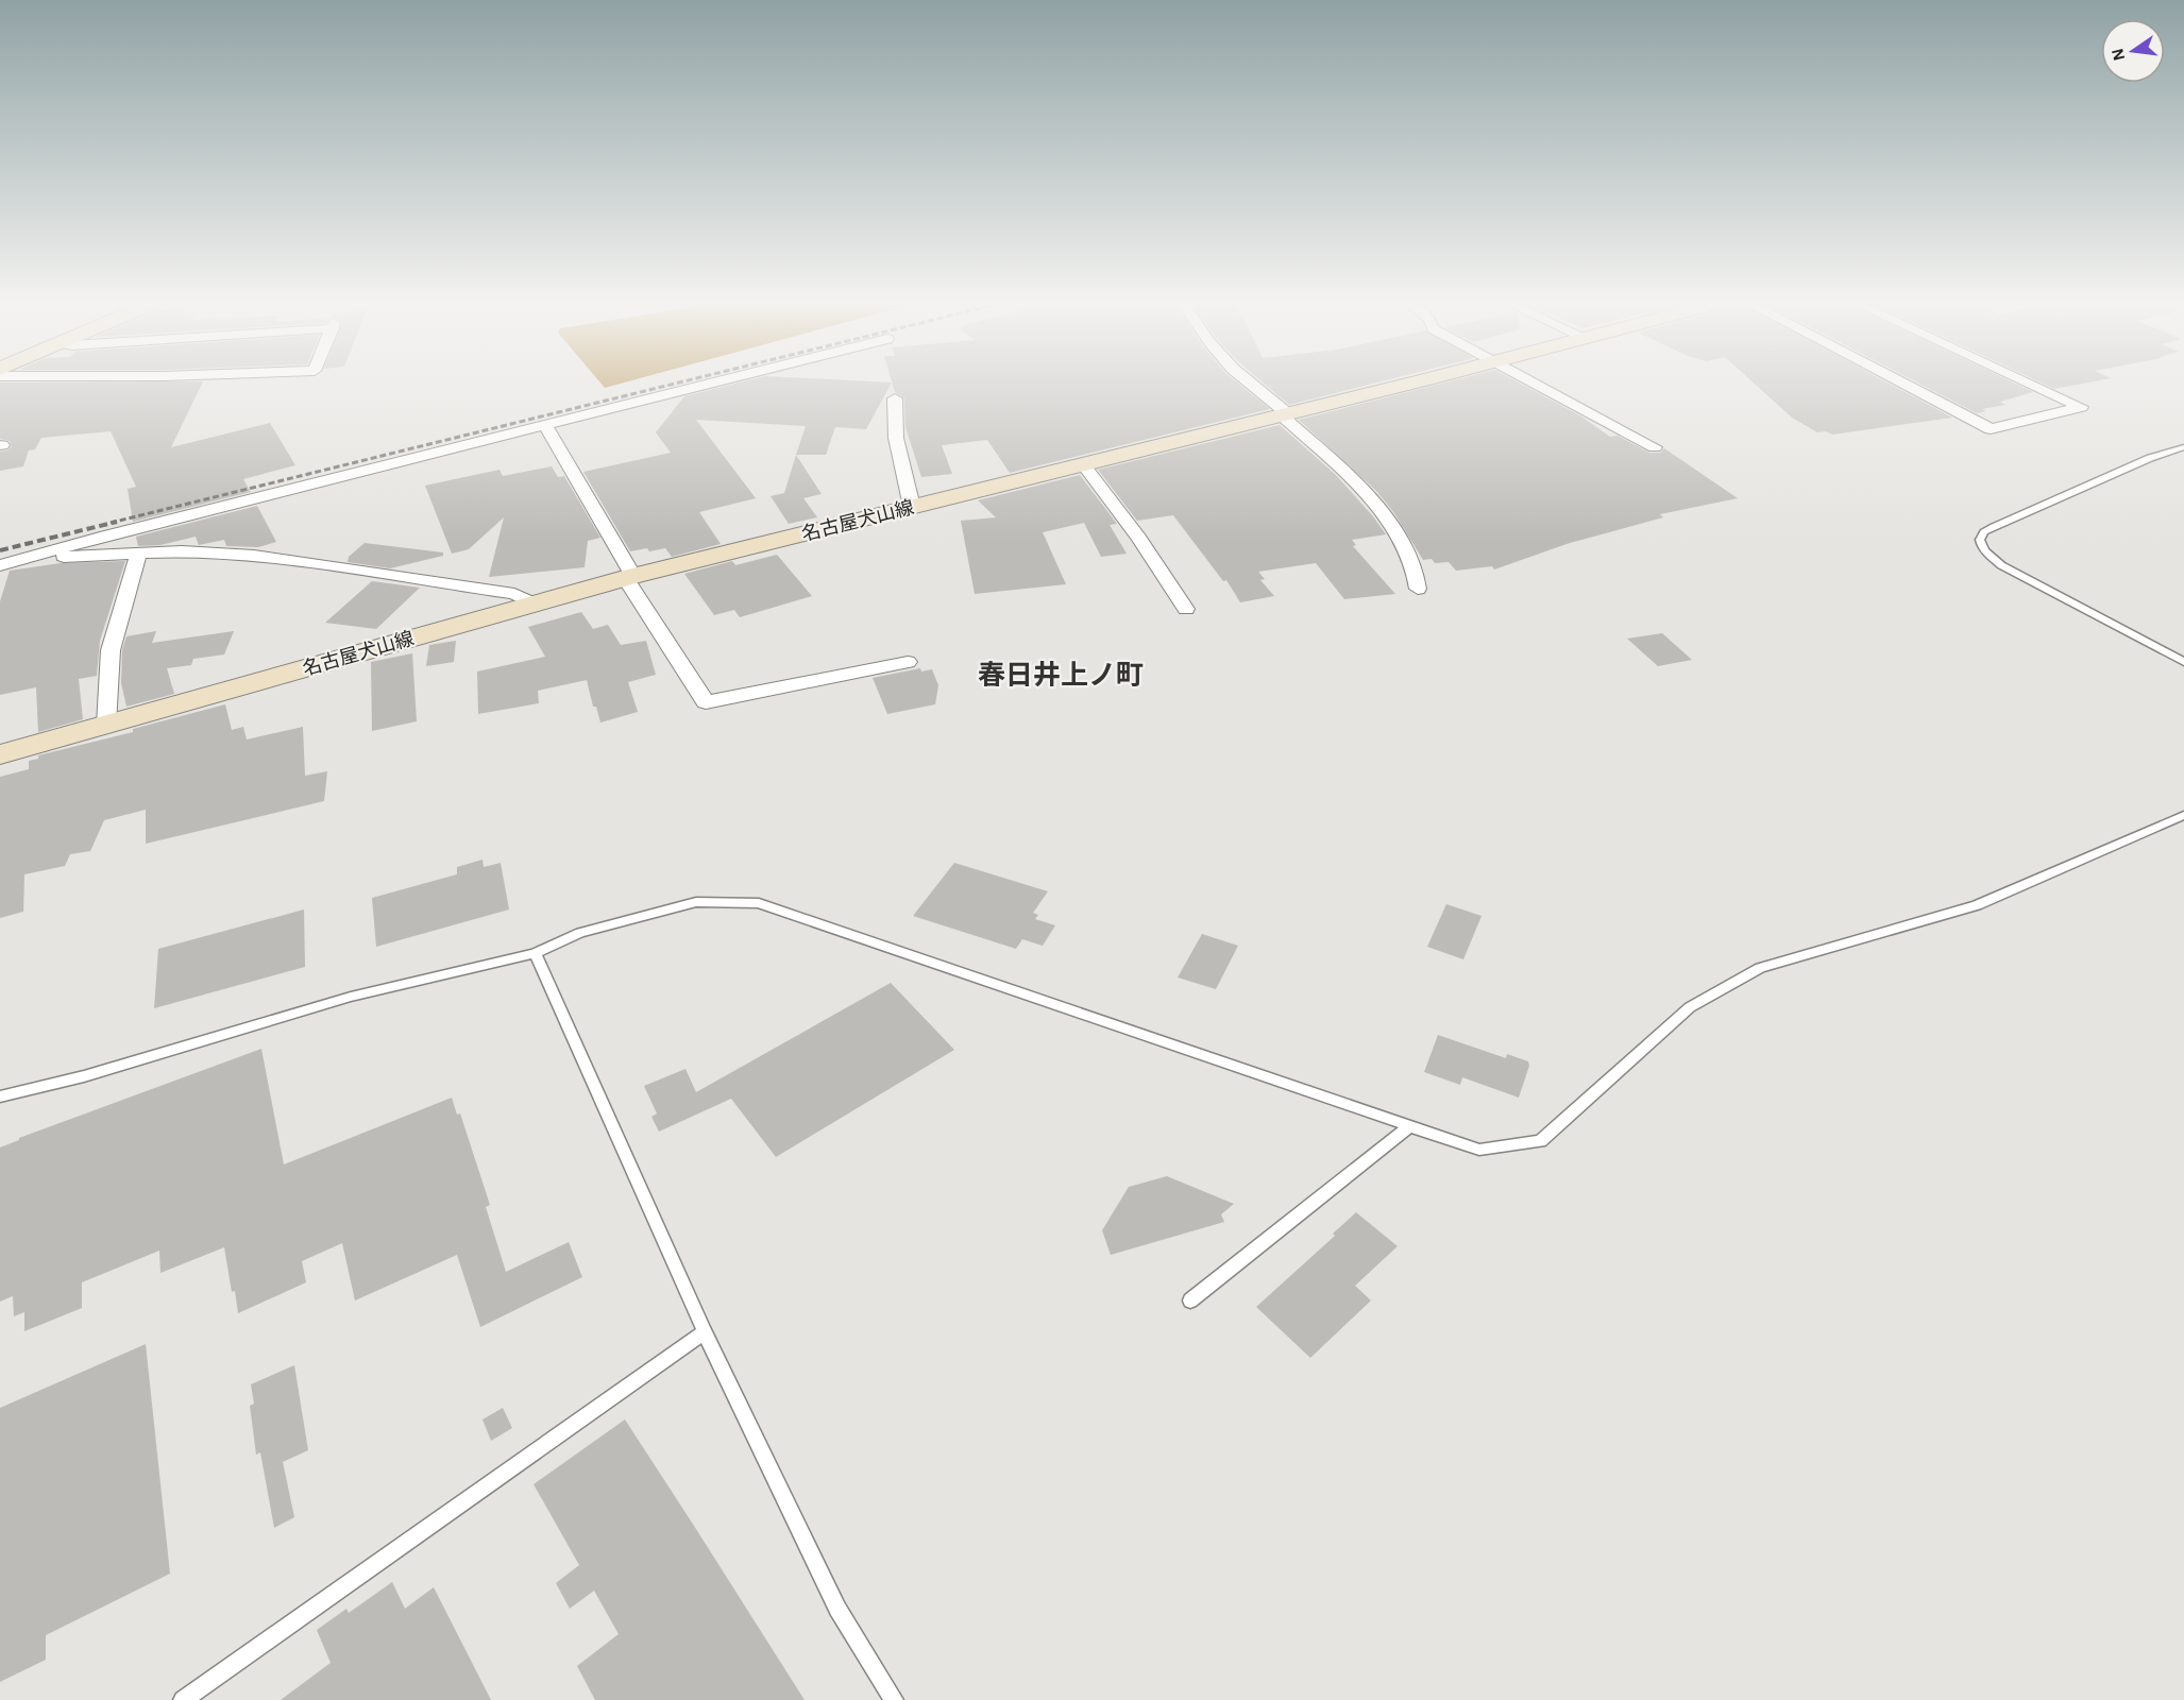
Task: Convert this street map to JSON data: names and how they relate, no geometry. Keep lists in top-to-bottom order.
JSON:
{
  "streets": {
    "main road": ["名古屋犬山線"]
  },
  "districts": ["春日井上ノ町"],
  "north": "left"
}
